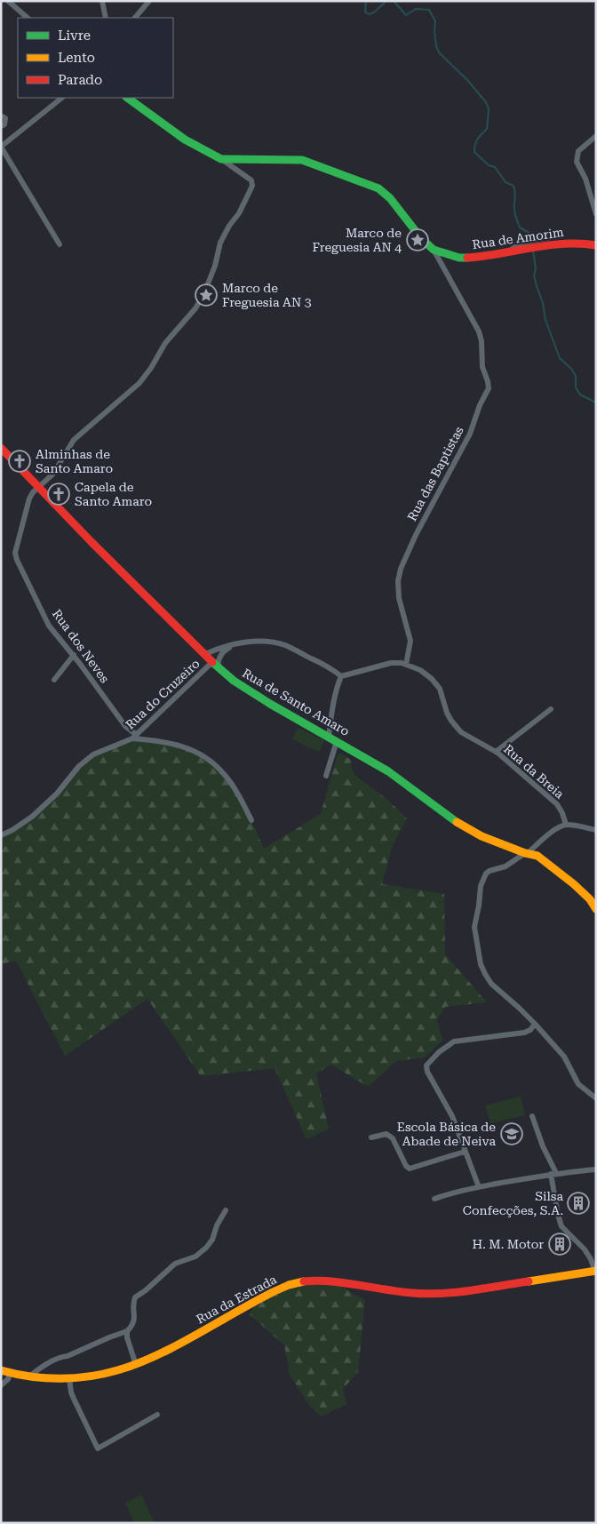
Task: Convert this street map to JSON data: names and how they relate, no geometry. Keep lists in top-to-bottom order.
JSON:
{
  "streets": {
    "street": [
      "Rua de Amorim",
      "Rua das Baptistas",
      "Rua dos Neves",
      "Rua do Cruzeiro",
      "Rua de Santo Amaro",
      "Rua da Breia",
      "Rua da Estrada"
    ]
  },
  "crossings": [
    ["Rua de Amorim", "Rua das Baptistas"],
    ["Rua de Amorim", "Rua dos Neves"],
    ["Rua das Baptistas", "Rua da Breia"],
    ["Rua dos Neves", "Rua do Cruzeiro"],
    ["Rua dos Neves", "Rua de Santo Amaro"],
    ["Rua do Cruzeiro", "Rua de Santo Amaro"]
  ],
  "places": {
    "place": ["Marco de Freguesia AN 4", "Marco de Freguesia AN 3"],
    "church": ["Alminhas de Santo Amaro", "Capela de Santo Amaro"],
    "school or university": ["Escola Básica de Abade de Neiva"],
    "building": ["Silsa Confecções, S.A.", "H. M. Motor"]
  },
  "legend": ["Livre", "Lento", "Parado"]
}
